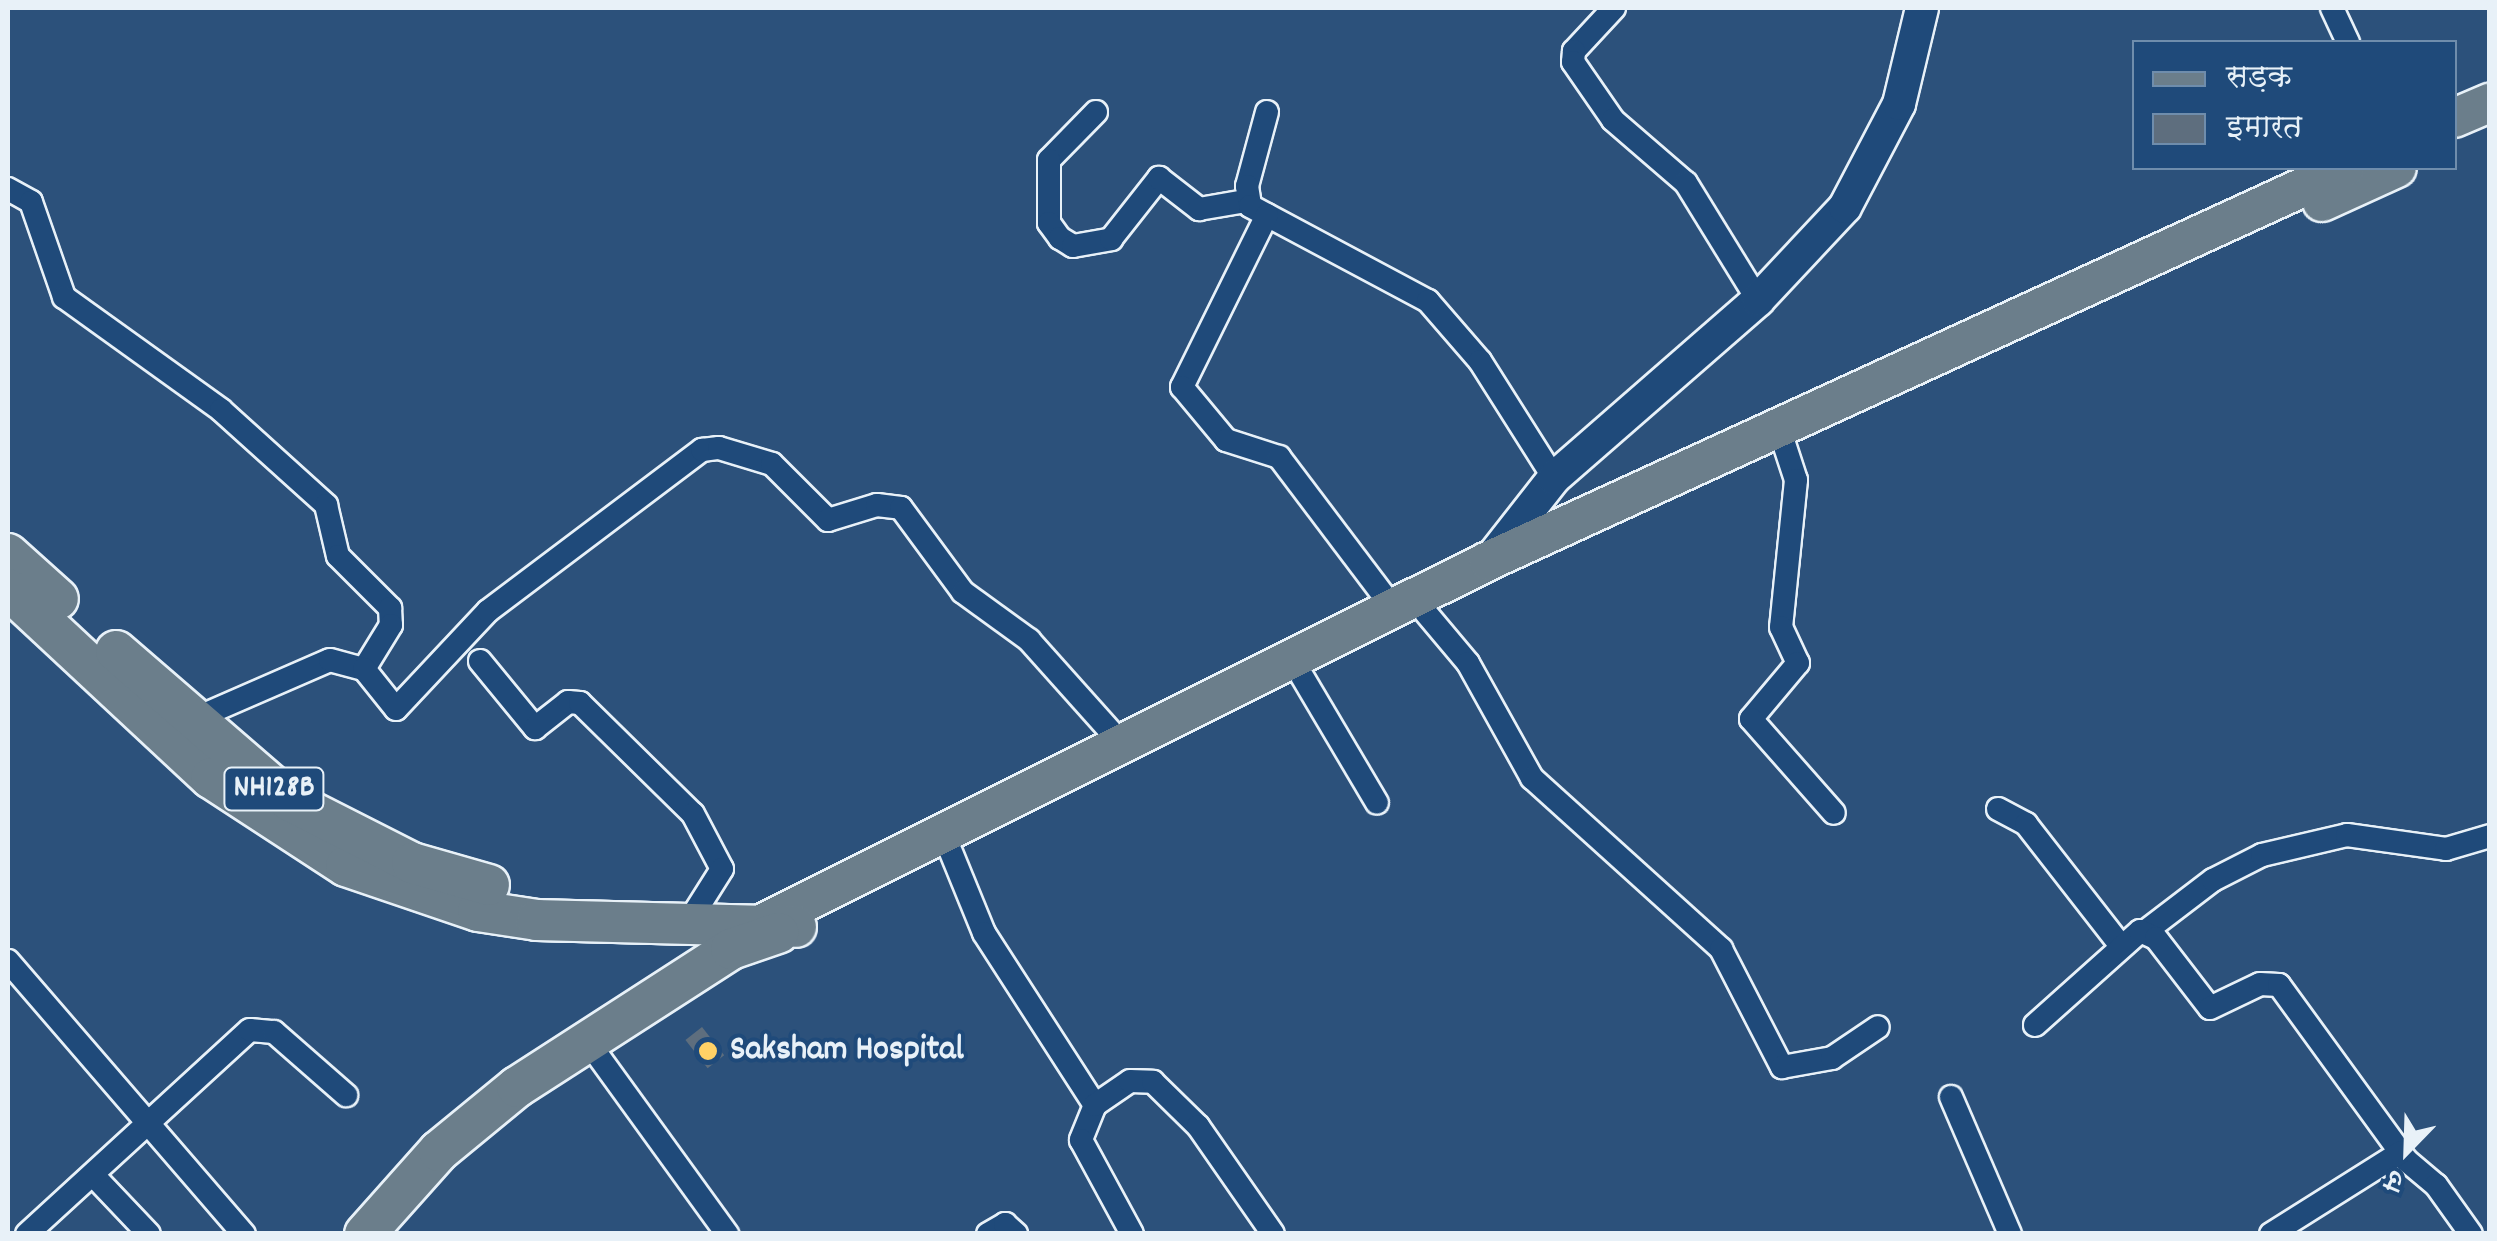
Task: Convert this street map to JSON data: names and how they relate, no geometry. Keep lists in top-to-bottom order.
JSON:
{
  "streets": {
    "highway": ["NH128B"]
  },
  "places": ["Saksham Hospital"],
  "legend": ["सड़क", "इमारत"],
  "north": "bottom left"
}
